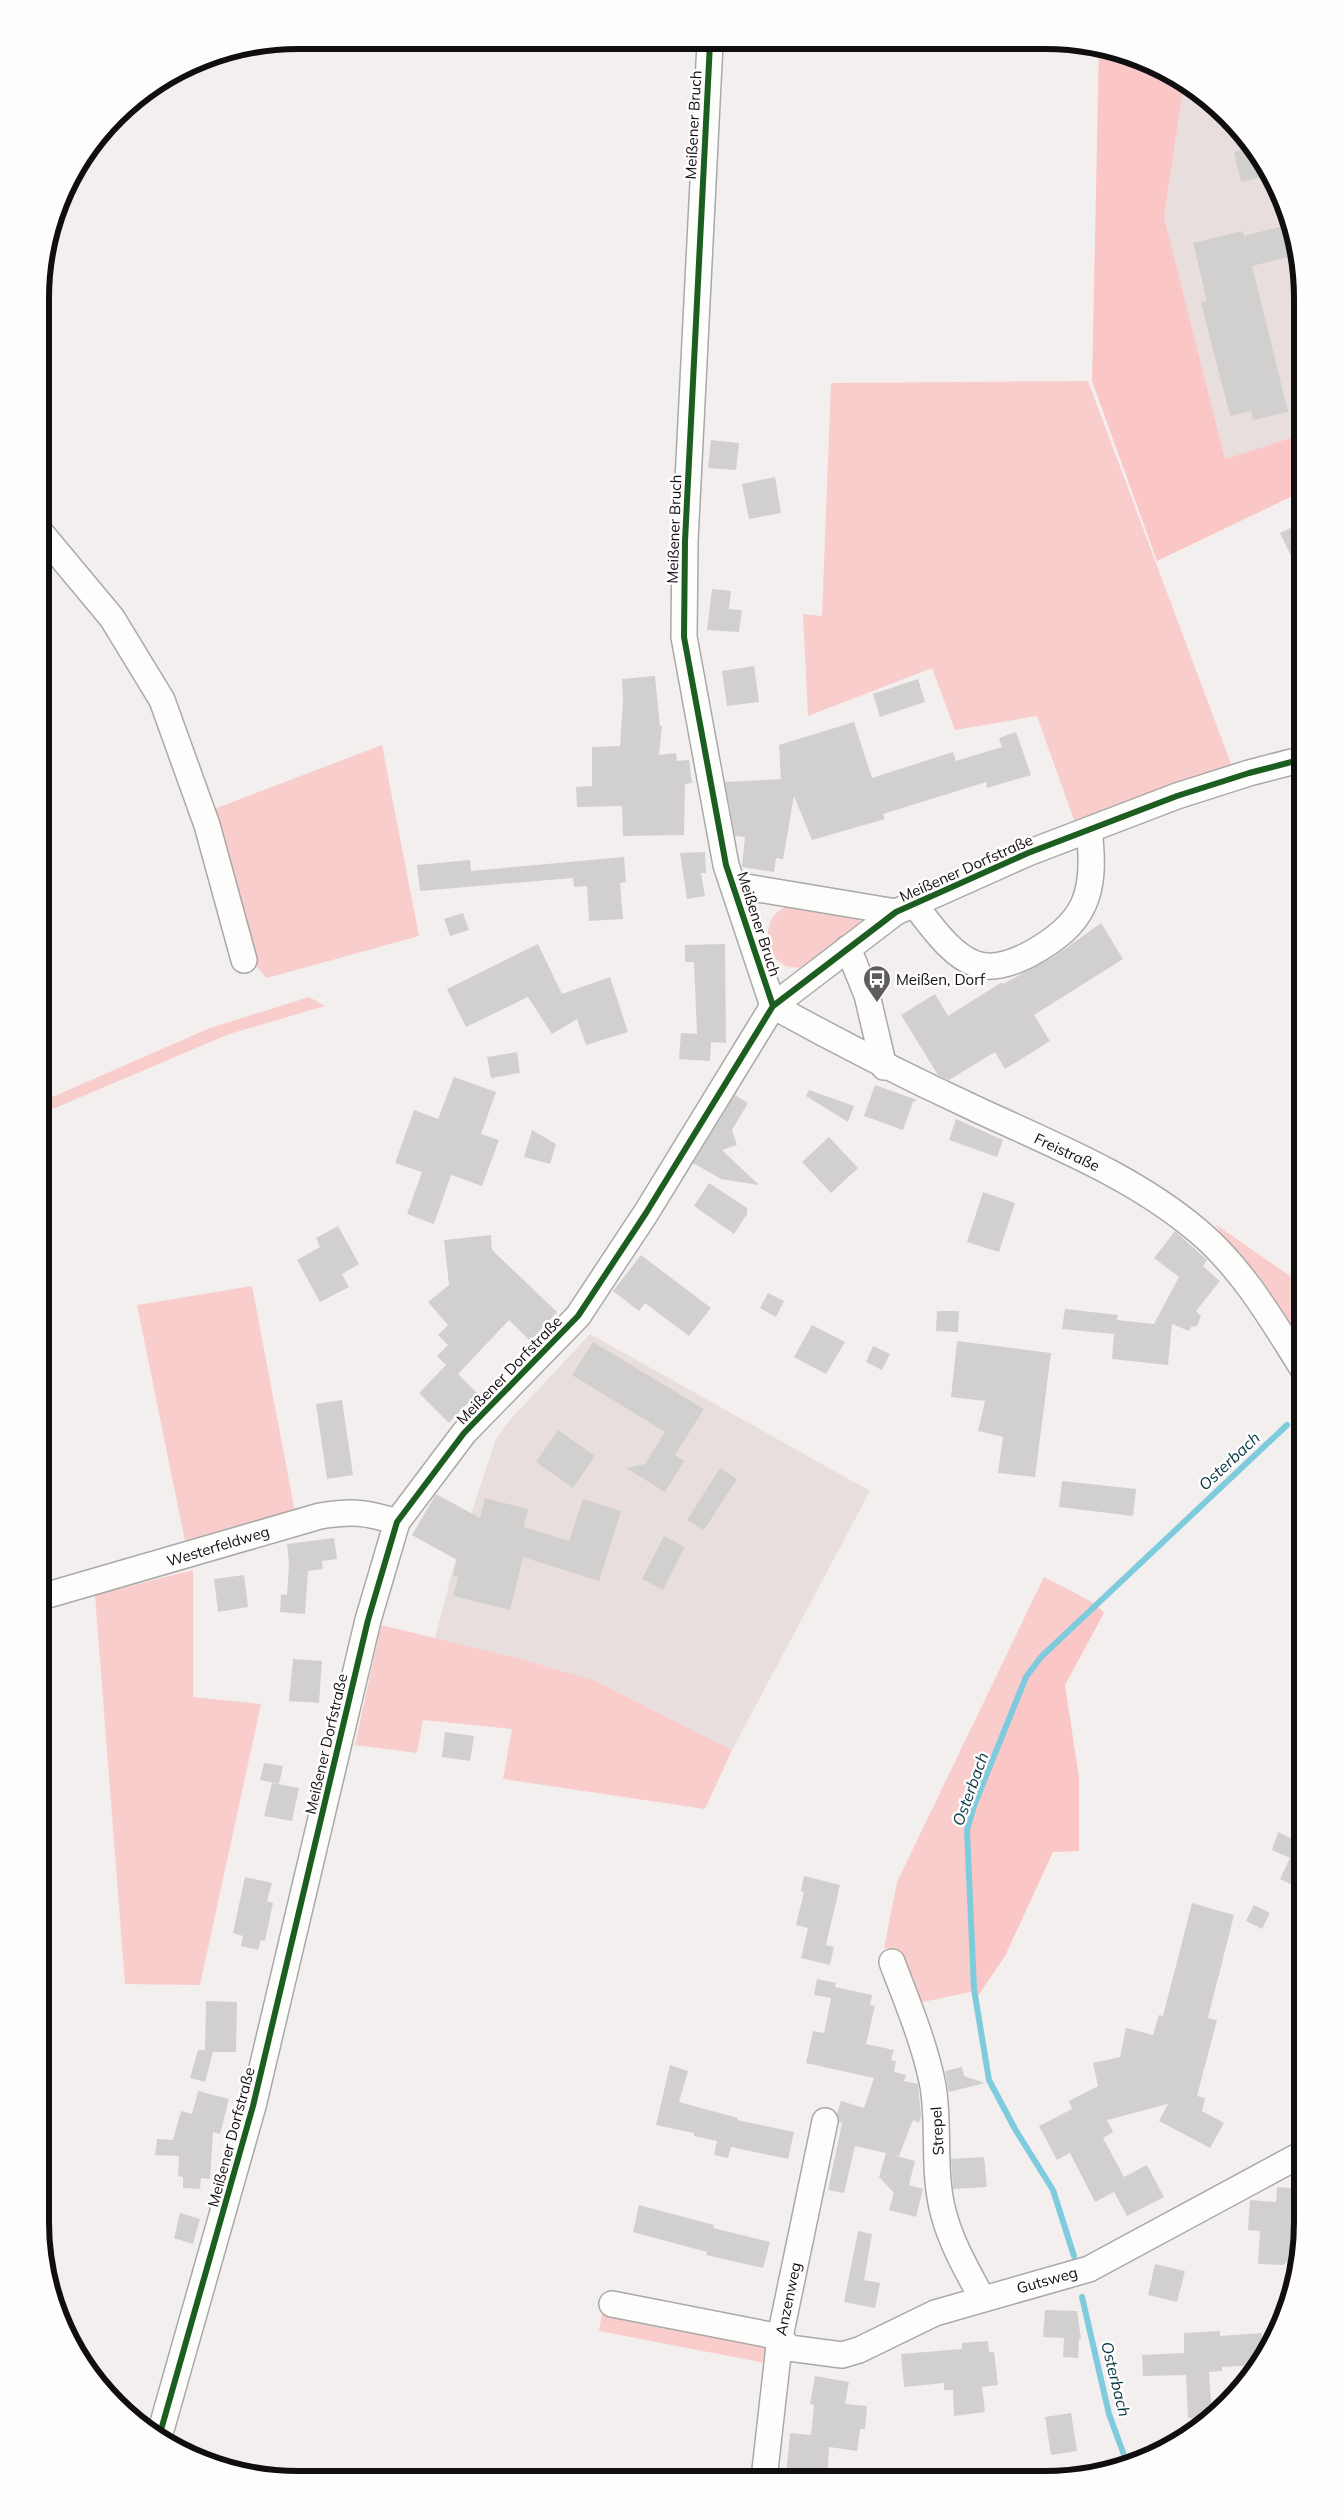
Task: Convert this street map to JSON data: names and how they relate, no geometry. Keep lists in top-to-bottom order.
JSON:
{
  "streets": {
    "street": [
      "Meißener Bruch",
      "Meißener Dorfstraße",
      "Freistraße",
      "Westerfeldweg",
      "Strepel",
      "Gutsweg",
      "Anzenweg"
    ]
  },
  "crossings": [
    ["Meißener Bruch", "Meißener Dorfstraße"],
    ["Meißener Bruch", "Freistraße"],
    ["Meißener Dorfstraße", "Freistraße"],
    ["Meißener Dorfstraße", "Westerfeldweg"],
    ["Strepel", "Gutsweg"],
    ["Gutsweg", "Anzenweg"]
  ],
  "water": ["Osterbach"],
  "places": {
    "bus stop": ["Meißen, Dorf"]
  }
}
